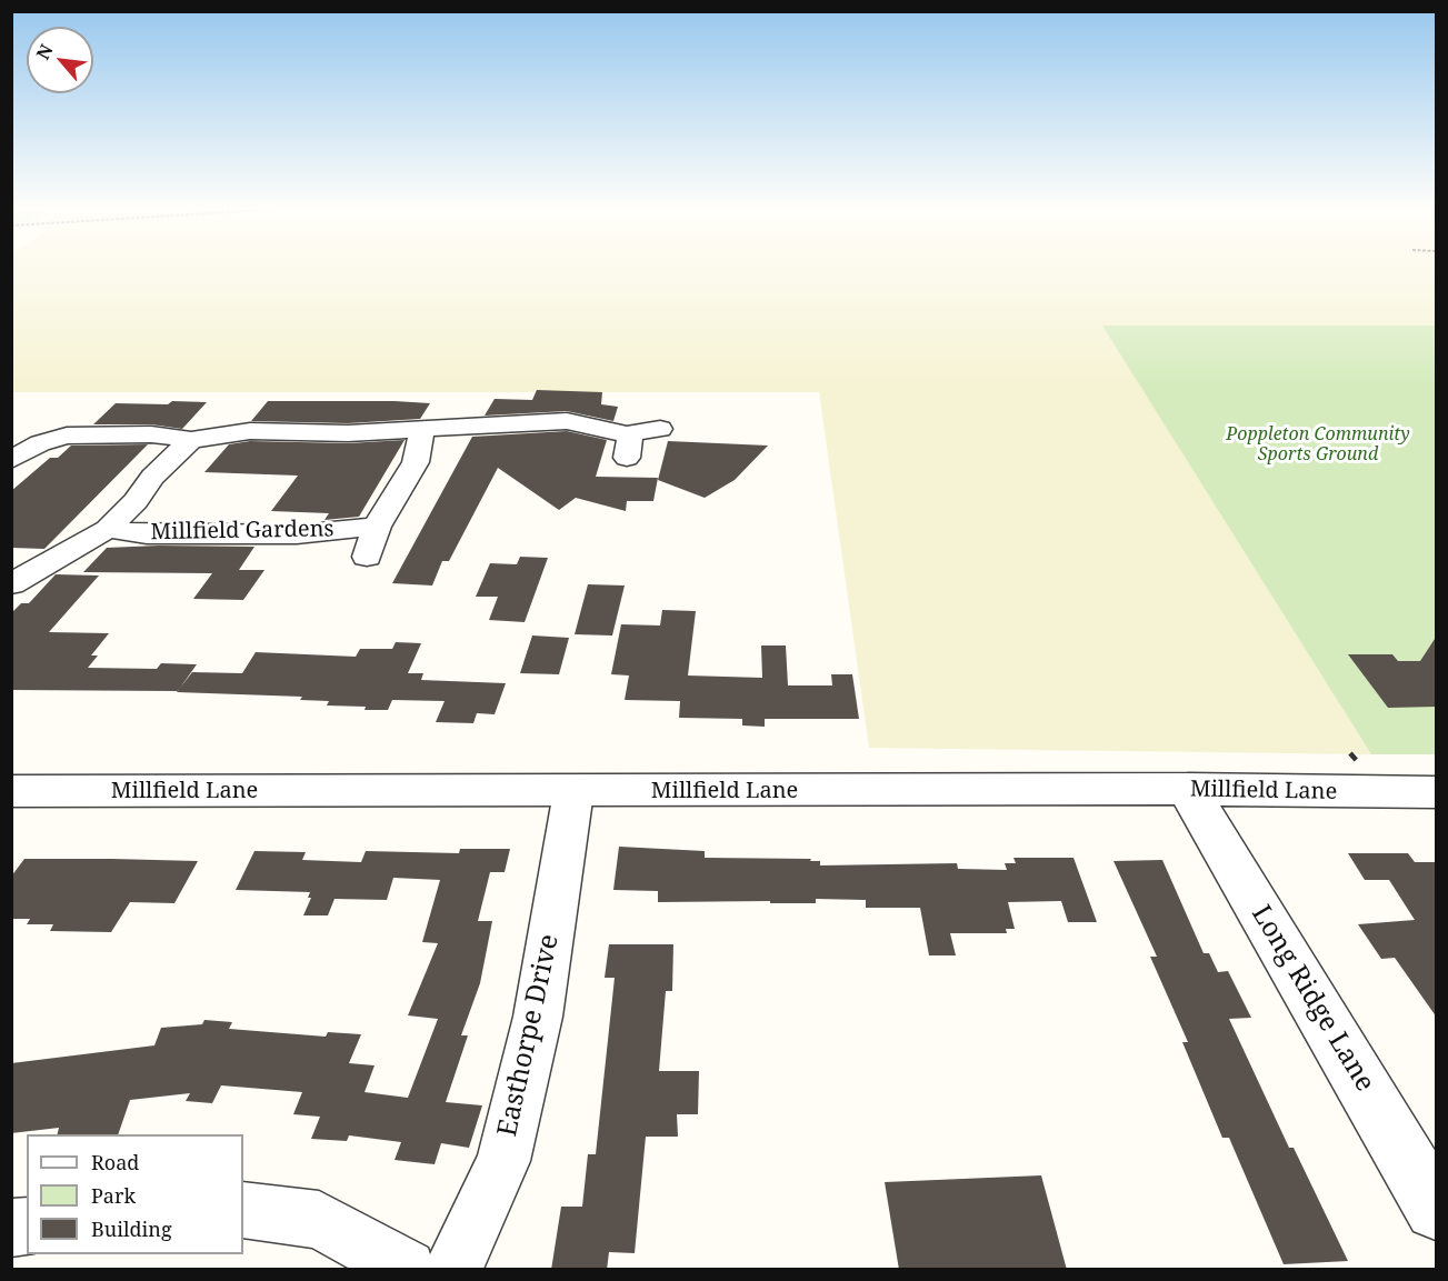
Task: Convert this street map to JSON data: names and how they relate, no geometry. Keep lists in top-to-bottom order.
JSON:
{
  "streets": {
    "street": [
      "Millfield Gardens",
      "Millfield Lane",
      "Long Ridge Lane",
      "Easthorpe Drive"
    ]
  },
  "crossings": [
    ["Millfield Lane", "Long Ridge Lane"],
    ["Millfield Lane", "Easthorpe Drive"]
  ],
  "parks": ["Poppleton Community Sports Ground"],
  "legend": ["Road", "Park", "Building"],
  "north": "top left"
}
